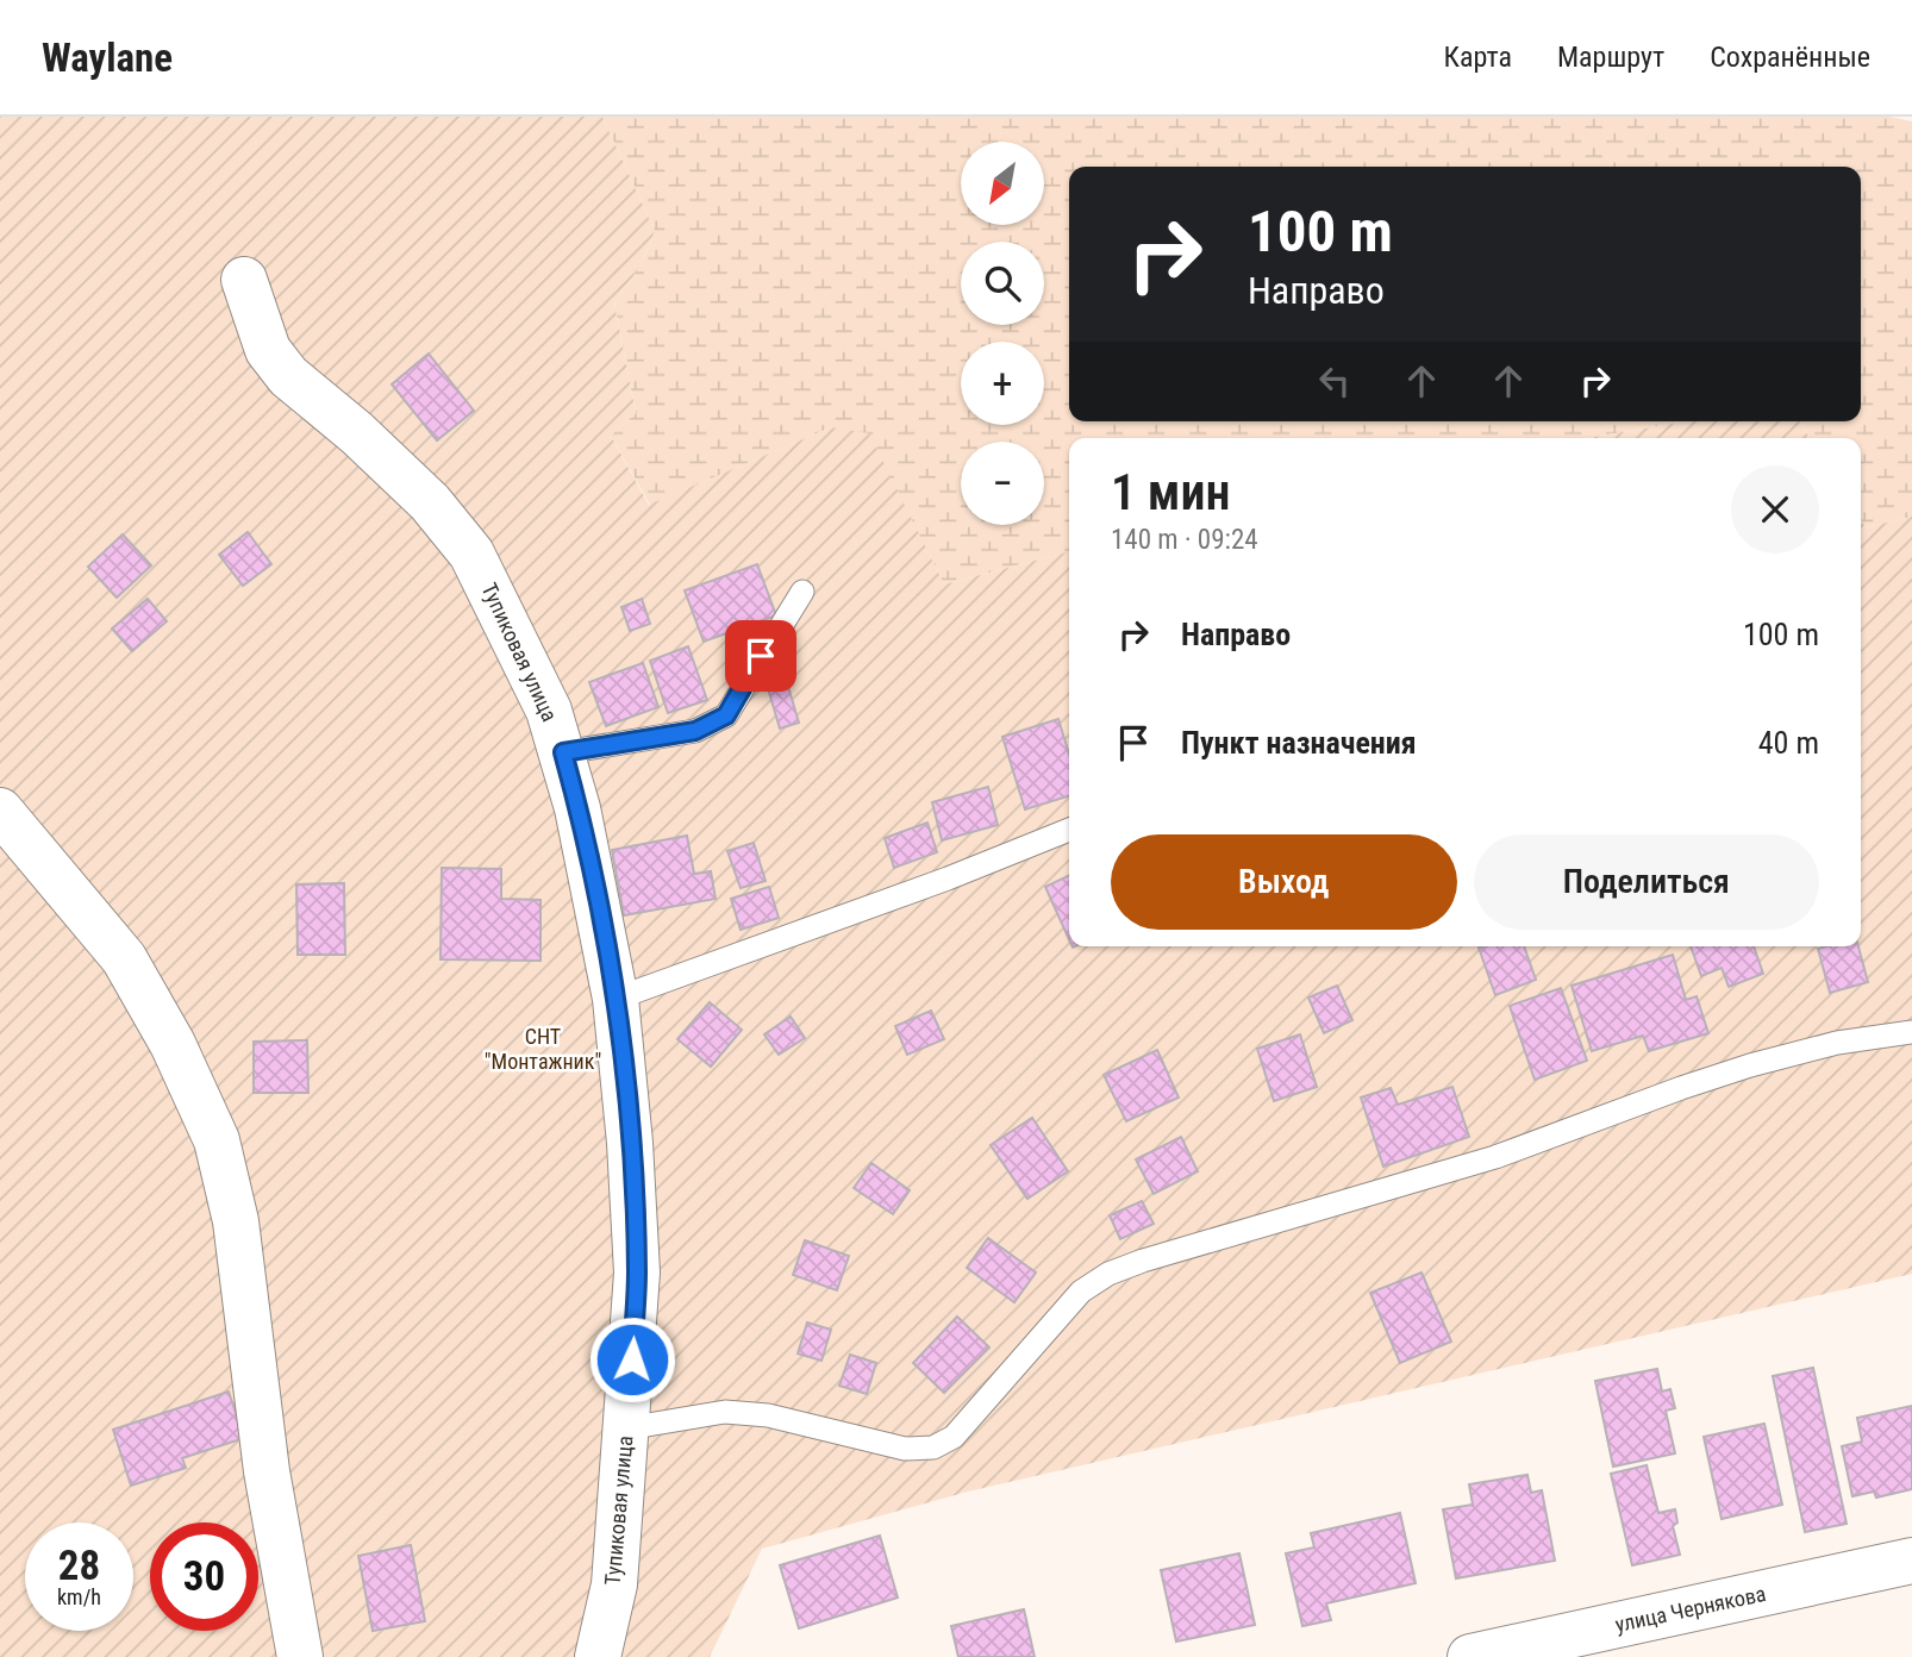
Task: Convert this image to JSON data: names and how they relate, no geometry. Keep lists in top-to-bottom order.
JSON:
{
  "streets": {
    "street": ["Тупиковая улица", "улица Чернякова"]
  },
  "parks": ["СНТ \"Монтажник\""],
  "north": "bottom left",
  "page": {
    "header": "Waylane",
    "nav": ["Карта", "Маршрут", "Сохранённые"],
    "map_buttons": ["+", "−"],
    "turn": ["100 m", "Направо"],
    "heading": ["1 мин", "140 m · 09:24"],
    "list": [
      {
        "name": "Направо",
        "value": "100 m"
      },
      {
        "name": "Пункт назначения",
        "value": "40 m"
      }
    ],
    "buttons": ["Выход", "Поделиться"],
    "speed": "28 km/h",
    "limit": "30"
  }
}
